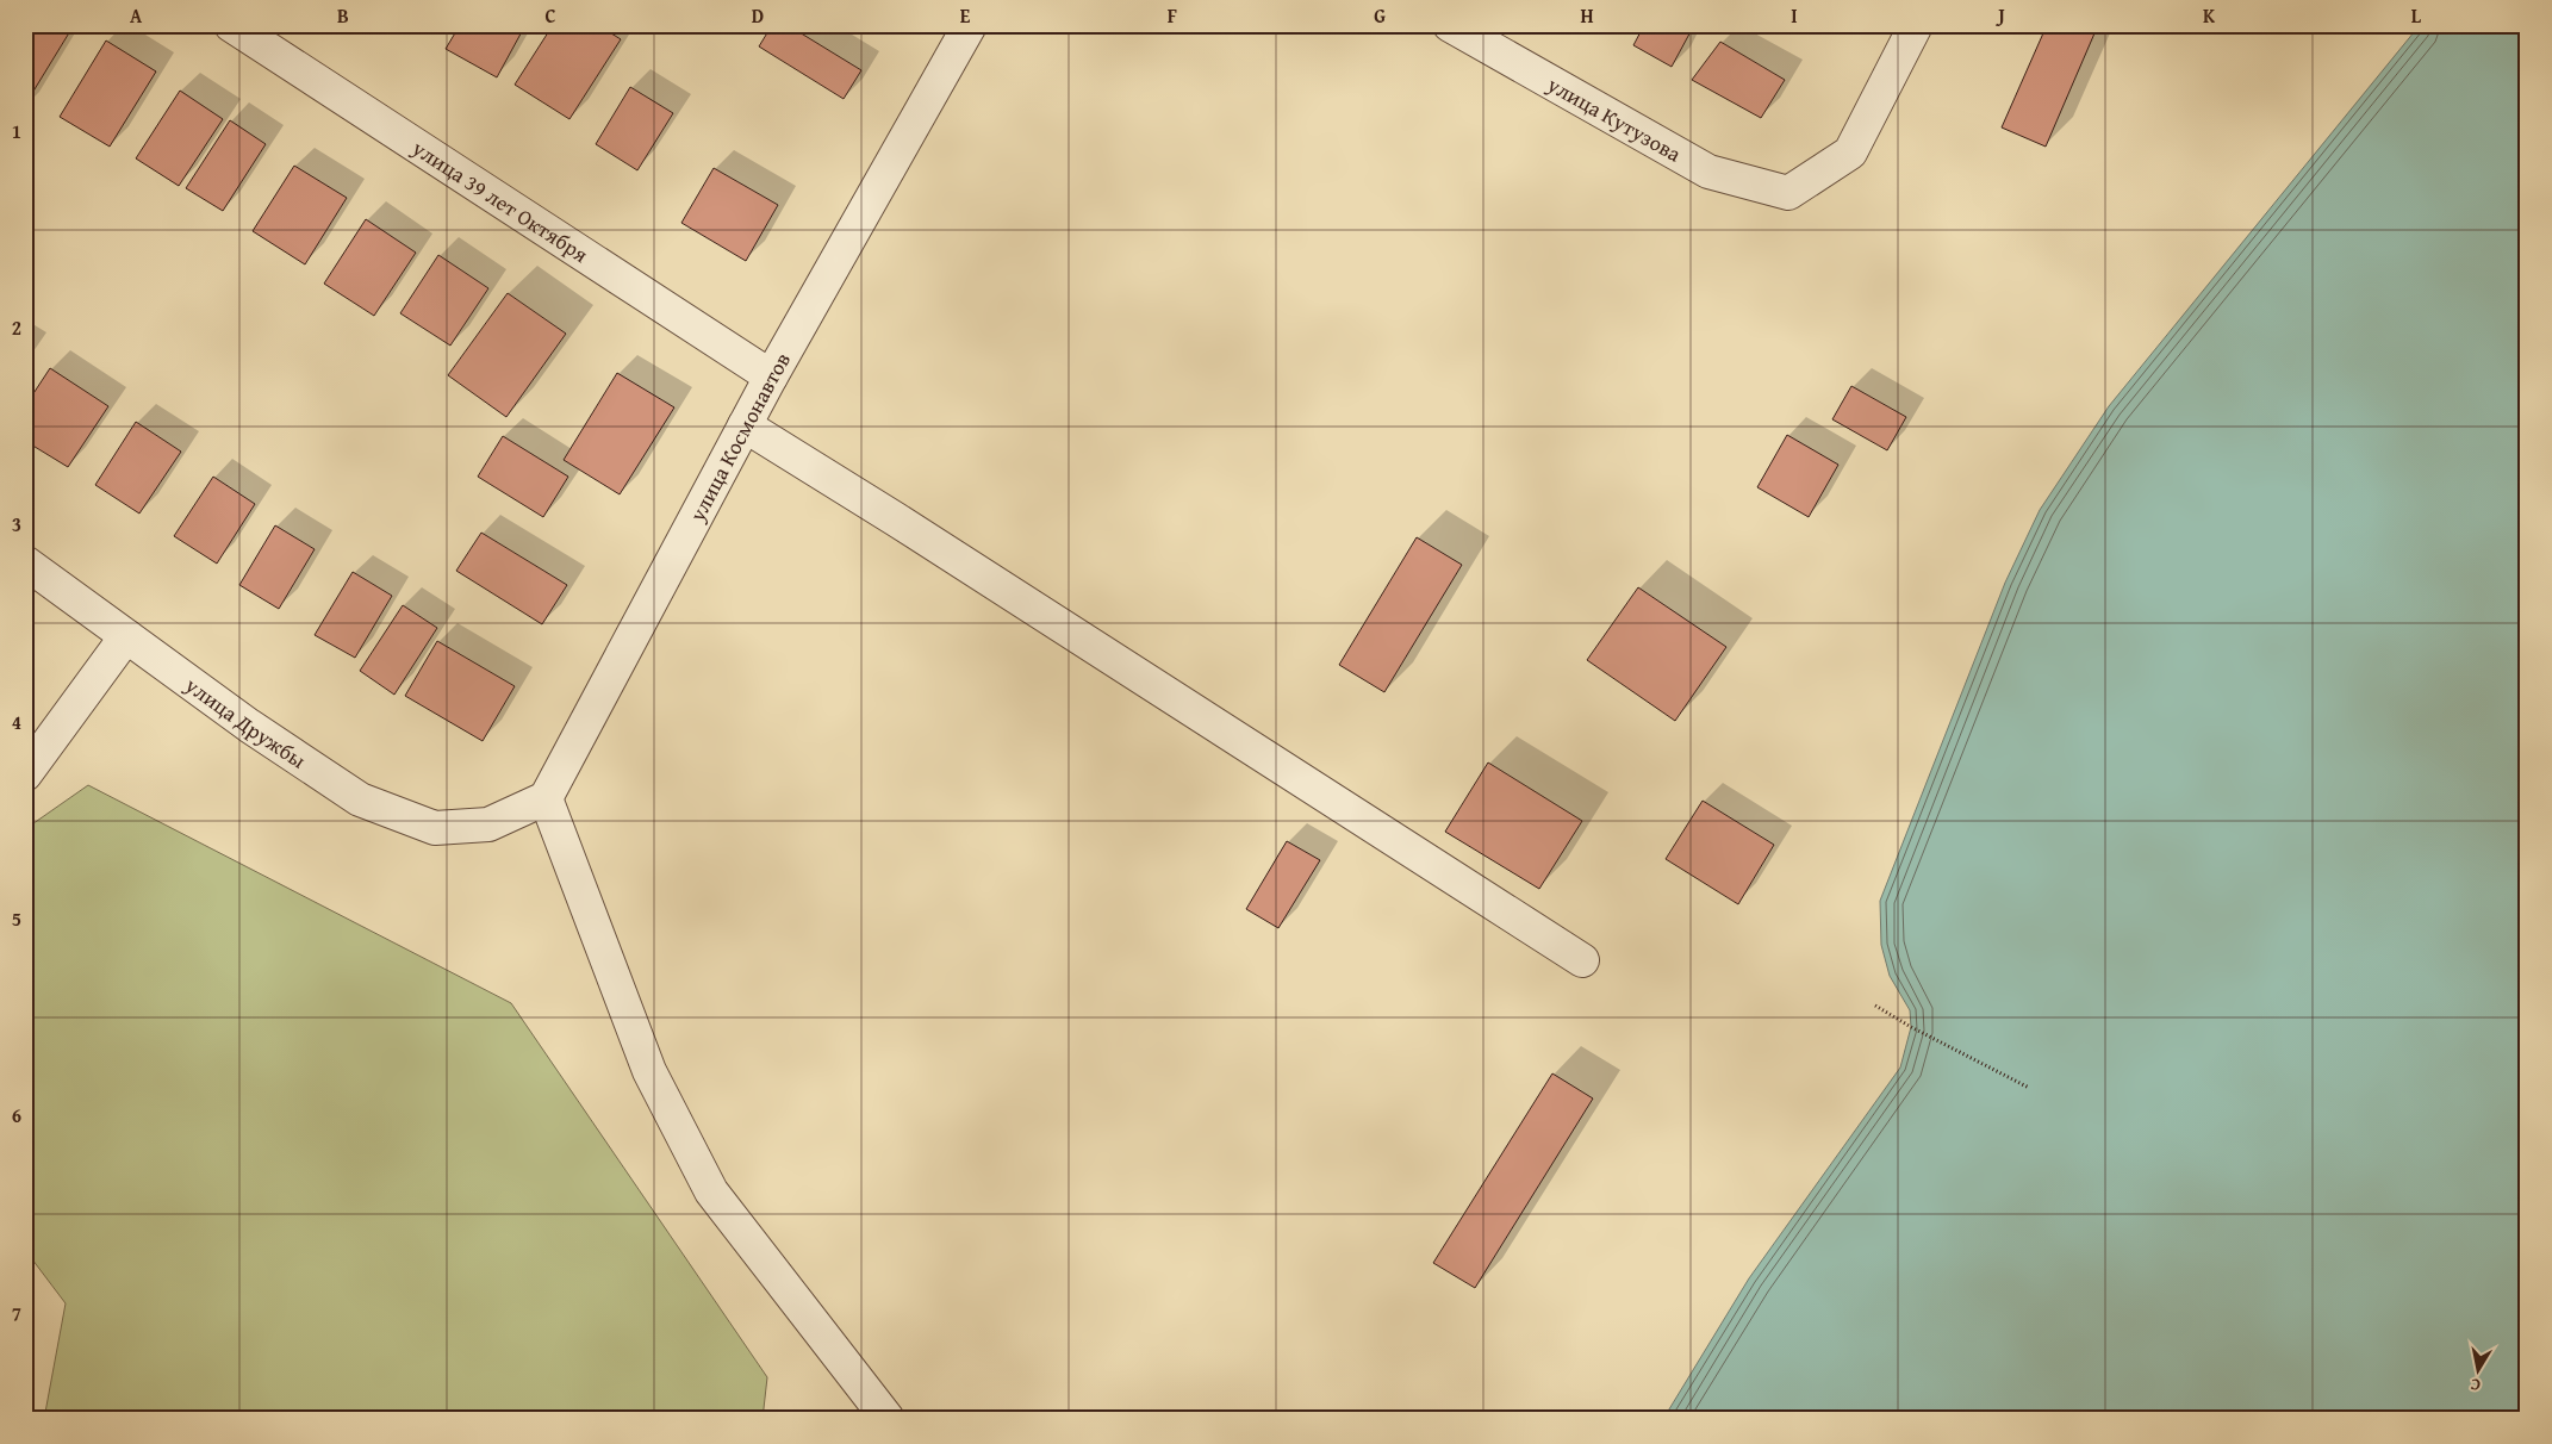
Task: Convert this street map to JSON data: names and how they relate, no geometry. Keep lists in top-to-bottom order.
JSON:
{
  "streets": {
    "street": [
      "улица Кутузова",
      "улица 39 лет Октября",
      "улица Космонавтов",
      "улица Дружбы"
    ]
  },
  "crossings": [
    ["улица 39 лет Октября", "улица Космонавтов"],
    ["улица Космонавтов", "улица Дружбы"]
  ],
  "north": "bottom",
  "grid": {
    "columns": [
      "A",
      "B",
      "C",
      "D",
      "E",
      "F",
      "G",
      "H",
      "I",
      "J",
      "K",
      "L"
    ],
    "rows": [
      "1",
      "2",
      "3",
      "4",
      "5",
      "6",
      "7"
    ]
  }
}
